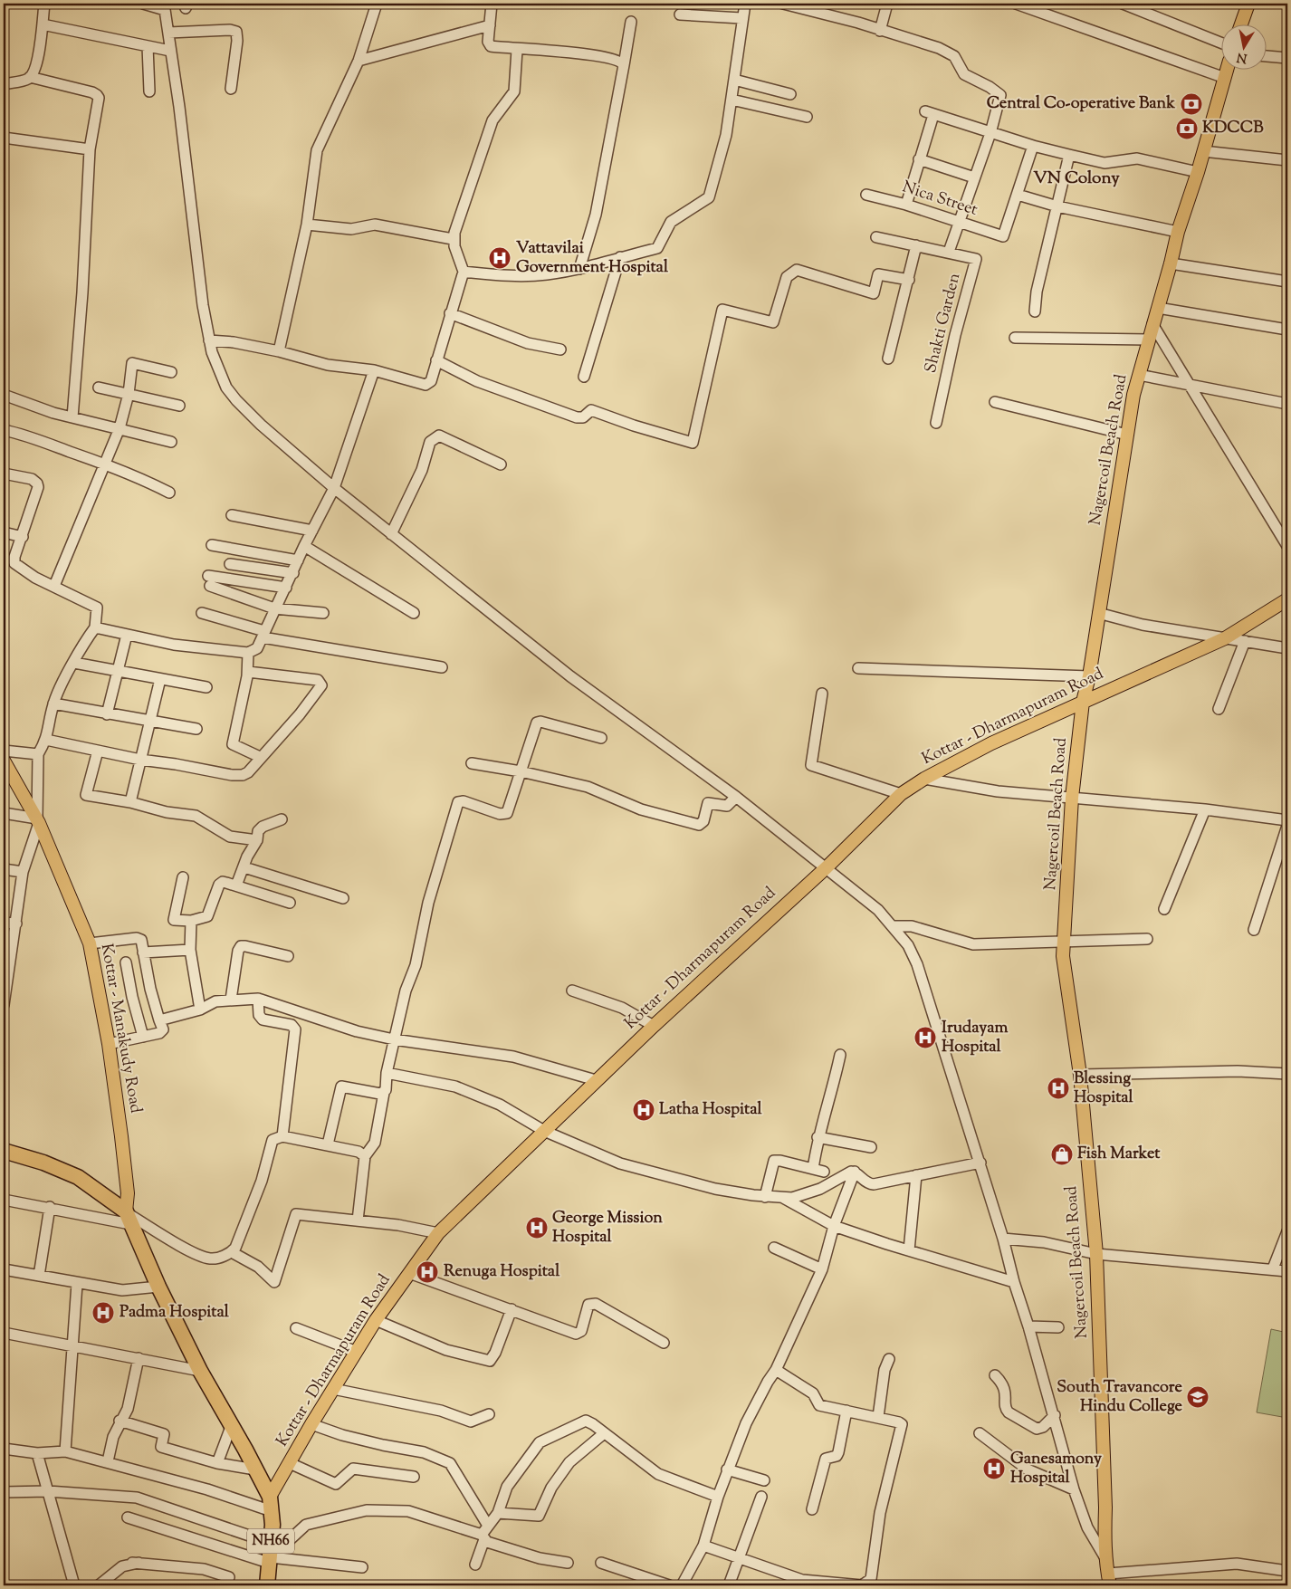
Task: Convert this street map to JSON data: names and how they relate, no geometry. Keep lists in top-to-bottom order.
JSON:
{
  "streets": {
    "highway": ["NH66"],
    "main road": ["Nagercoil Beach Road", "Kottar - Dharmapuram Road", "Kottar - Manakudy Road"],
    "street": ["Nica Street", "Shakti Garden"]
  },
  "crossings": [
    ["Nagercoil Beach Road", "Kottar - Dharmapuram Road"],
    ["Kottar - Dharmapuram Road", "NH66"],
    ["Kottar - Manakudy Road", "NH66"]
  ],
  "districts": ["VN Colony"],
  "places": {
    "bank": ["Central Co-operative Bank", "KDCCB"],
    "hospital": [
      "Vattavilai Government Hospital",
      "Irudayam Hospital",
      "Blessing Hospital",
      "Latha Hospital",
      "George Mission Hospital",
      "Renuga Hospital",
      "Padma Hospital",
      "Ganesamony Hospital"
    ],
    "shop": ["Fish Market"],
    "school or university": ["South Travancore Hindu College"]
  },
  "north": "bottom"
}
